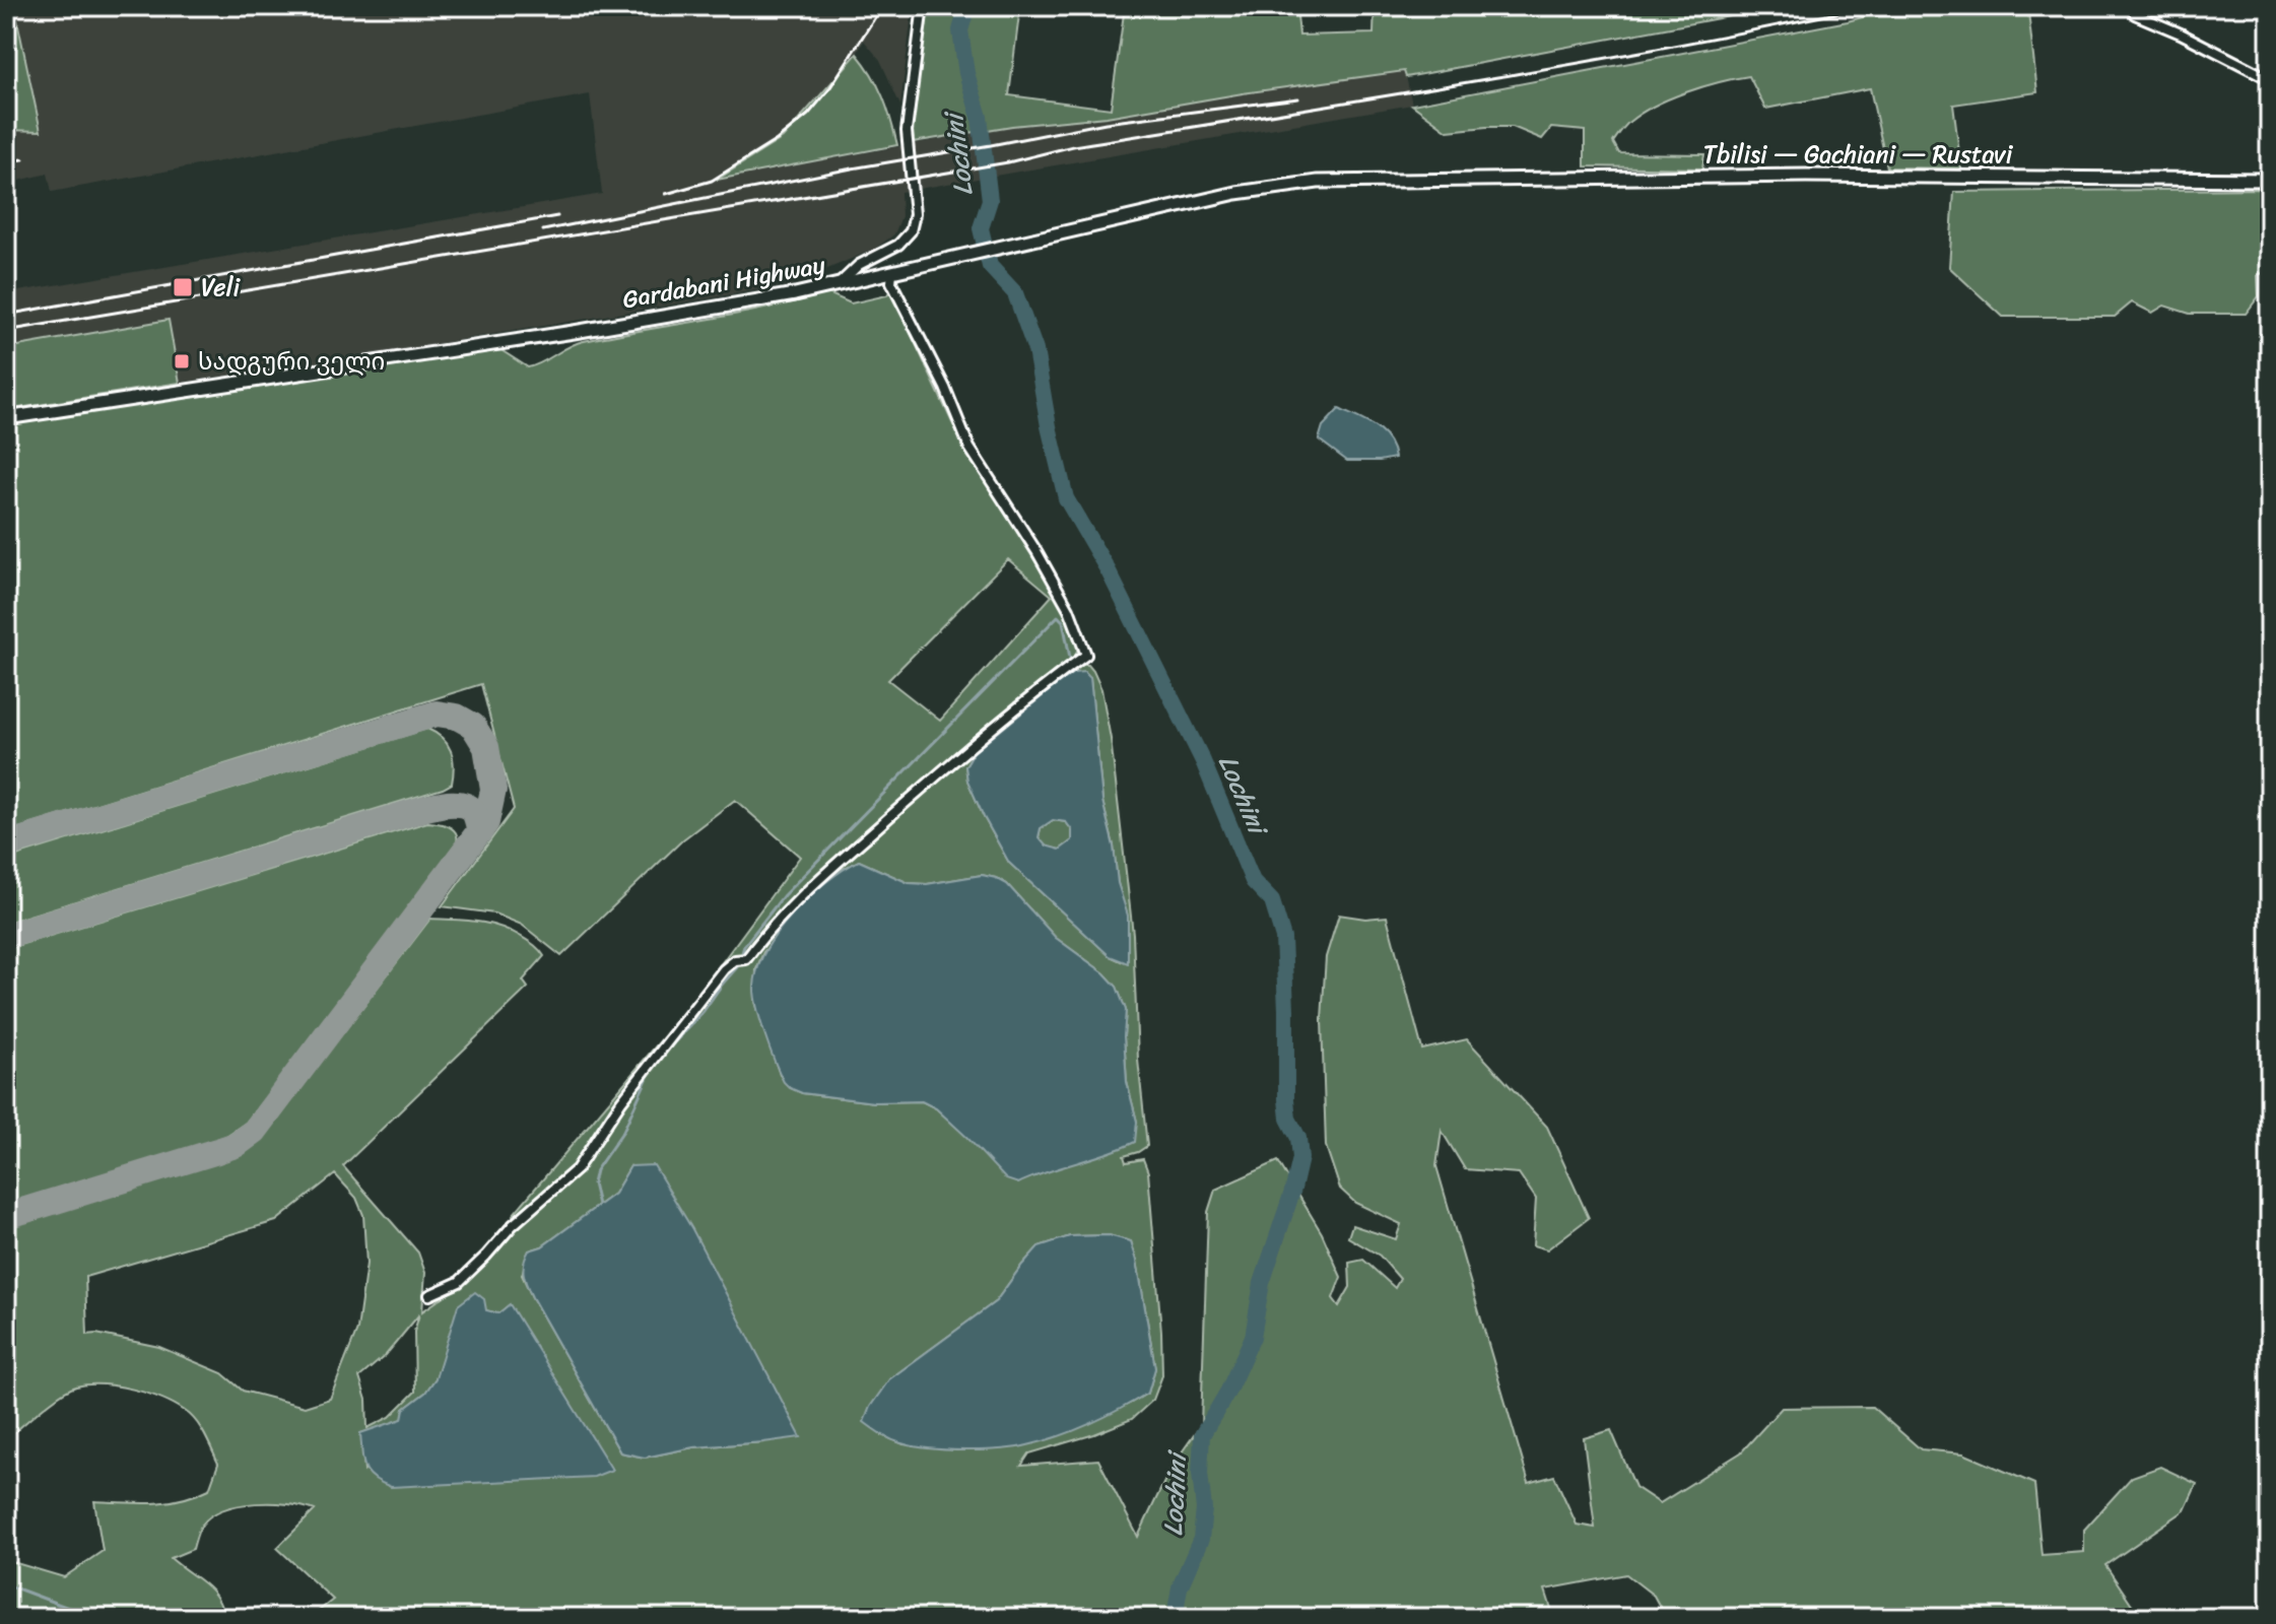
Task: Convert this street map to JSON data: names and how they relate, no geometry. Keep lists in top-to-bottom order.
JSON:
{
  "streets": {
    "main road": ["Tbilisi — Gachiani — Rustavi", "Gardabani Highway"]
  },
  "crossings": [
    ["Tbilisi — Gachiani — Rustavi", "Gardabani Highway"]
  ],
  "water": ["Lochini"],
  "places": {
    "transit": ["Veli", "სადგური ველი"]
  }
}
